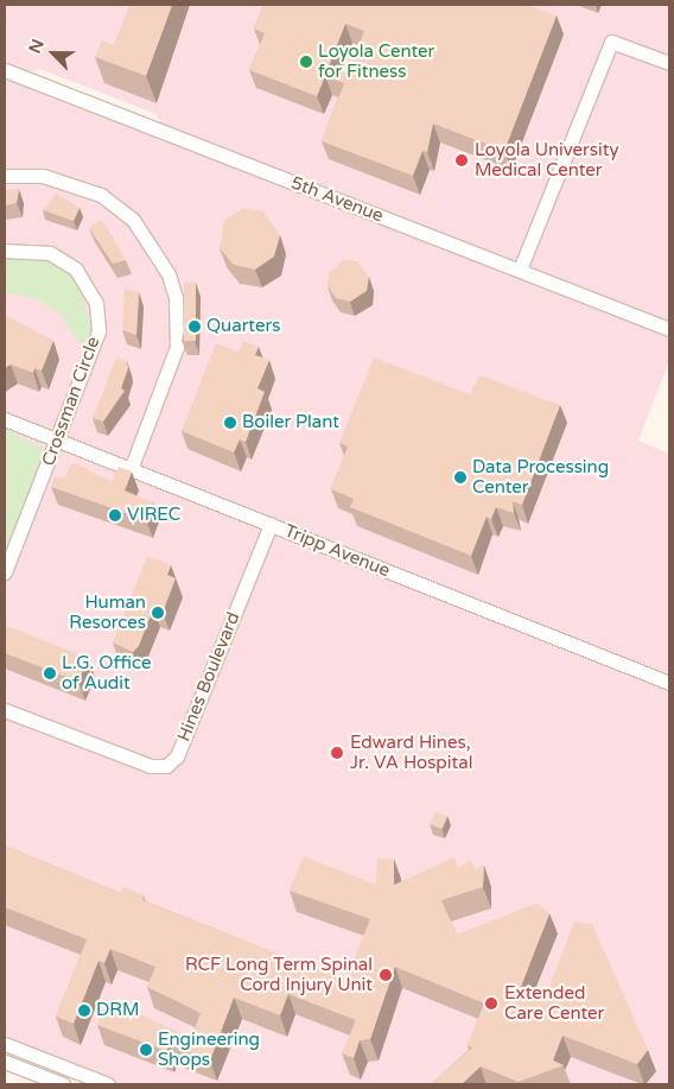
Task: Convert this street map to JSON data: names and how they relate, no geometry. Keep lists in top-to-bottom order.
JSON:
{
  "streets": {
    "street": [
      "5th Avenue",
      "Crossman Circle",
      "Tripp Avenue",
      "Hines Boulevard"
    ]
  },
  "crossings": [
    ["Crossman Circle", "Tripp Avenue"],
    ["Tripp Avenue", "Hines Boulevard"]
  ],
  "places": [
    "Loyola Center for Fitness",
    "Loyola University Medical Center",
    "Quarters",
    "Boiler Plant",
    "Data Processing Center",
    "VIREC",
    "Human Resorces",
    "L.G. Office of Audit",
    "Edward Hines, Jr. VA Hospital",
    "RCF Long Term Spinal Cord Injury Unit",
    "Extended Care Center",
    "DRM",
    "Engineering Shops"
  ],
  "north": "top left"
}
